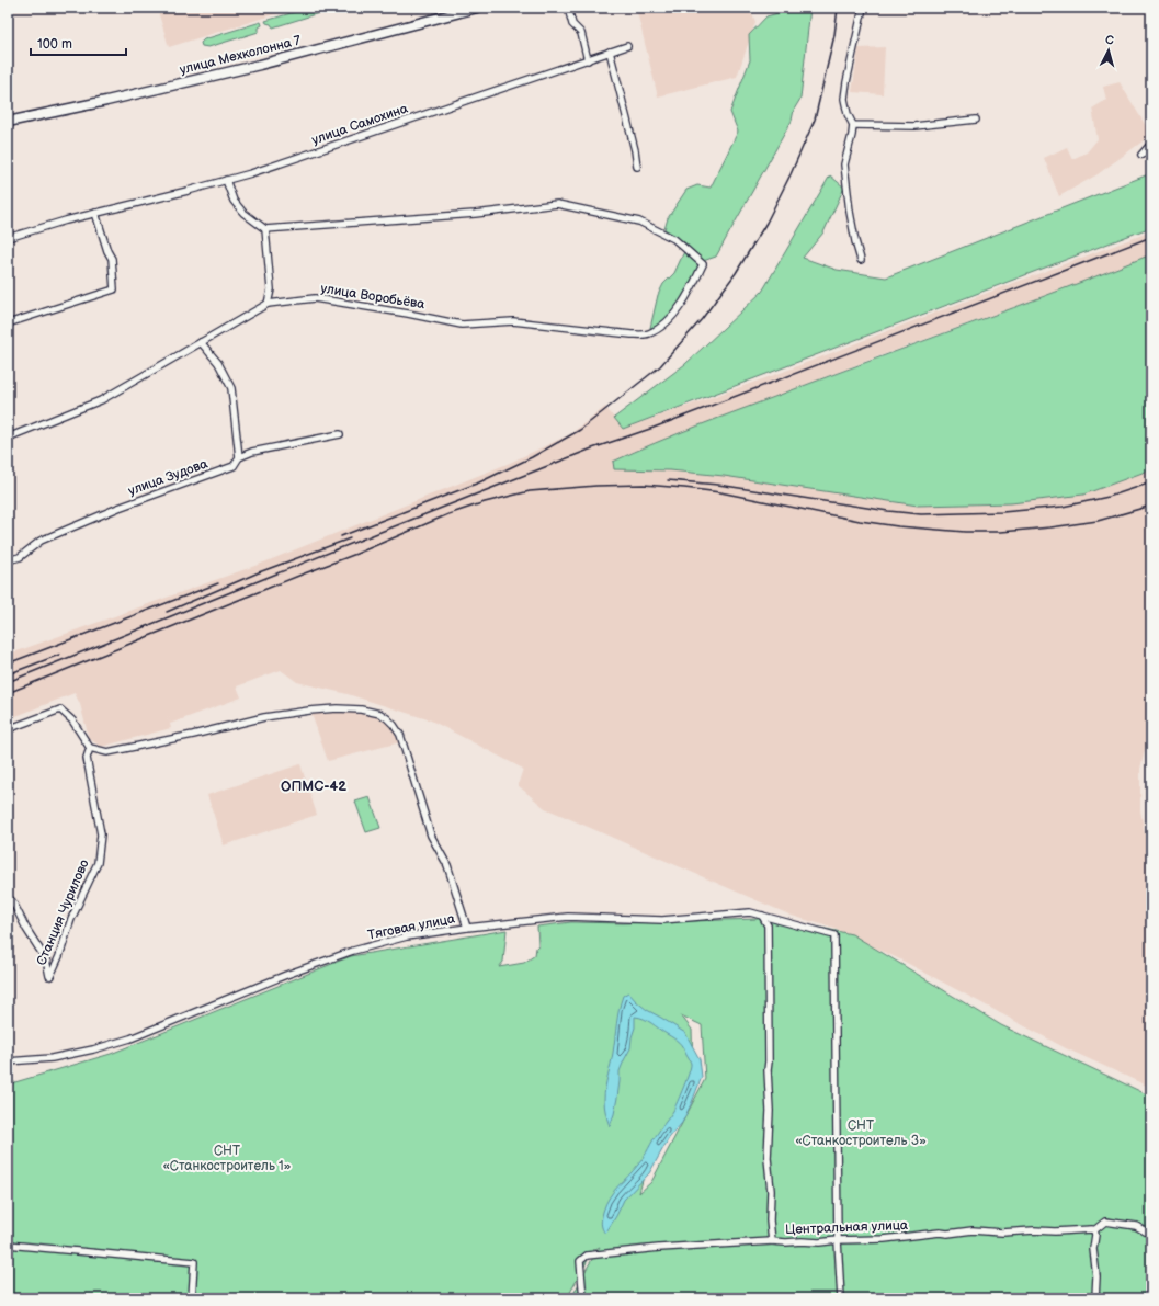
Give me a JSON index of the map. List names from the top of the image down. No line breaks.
{"streets":{"street":["улица Мехколонна 7","улица Самохина","улица Воробьёва","улица Зудова","Станция Чурилово","Тяговая улица","Центральная улица"]},"crossings":[["Тяговая улица","Центральная улица"]],"districts":["ОПМС-42"],"parks":["СНТ «Станкостроитель 3»","СНТ «Станкостроитель 1»"],"scale_bar":"100 m","north":"top"}
